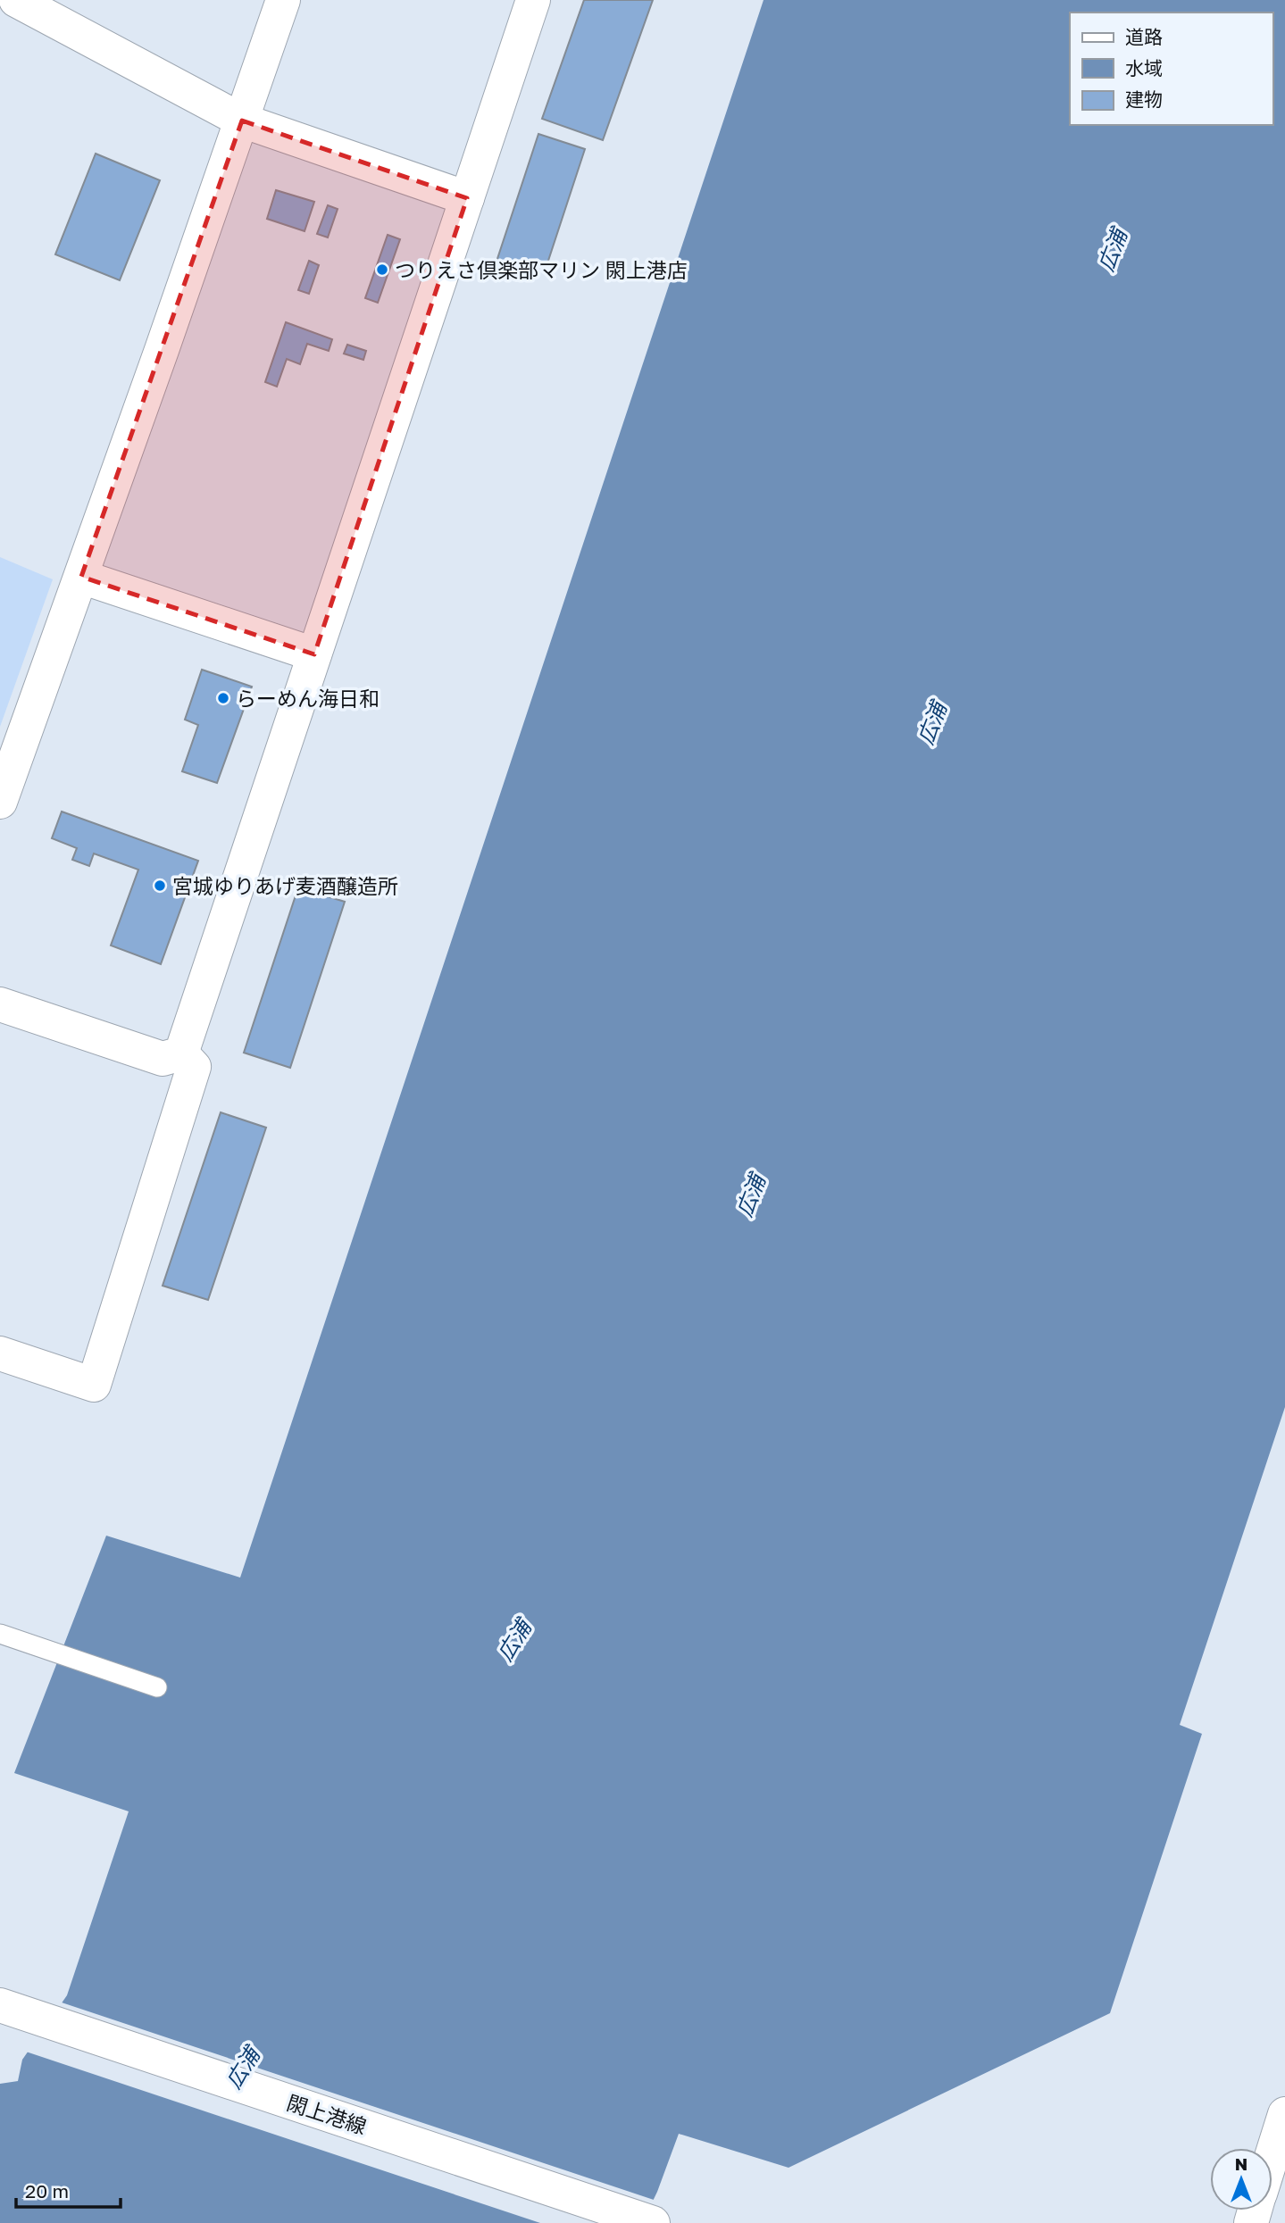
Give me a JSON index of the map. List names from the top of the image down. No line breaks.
{"streets":{"street":["閖上港線"]},"water":["広浦"],"places":["つりえさ倶楽部マリン 閖上港店","らーめん海日和","宮城ゆりあげ麦酒醸造所"],"legend":["道路","水域","建物"],"scale_bar":"20 m","north":"top"}
